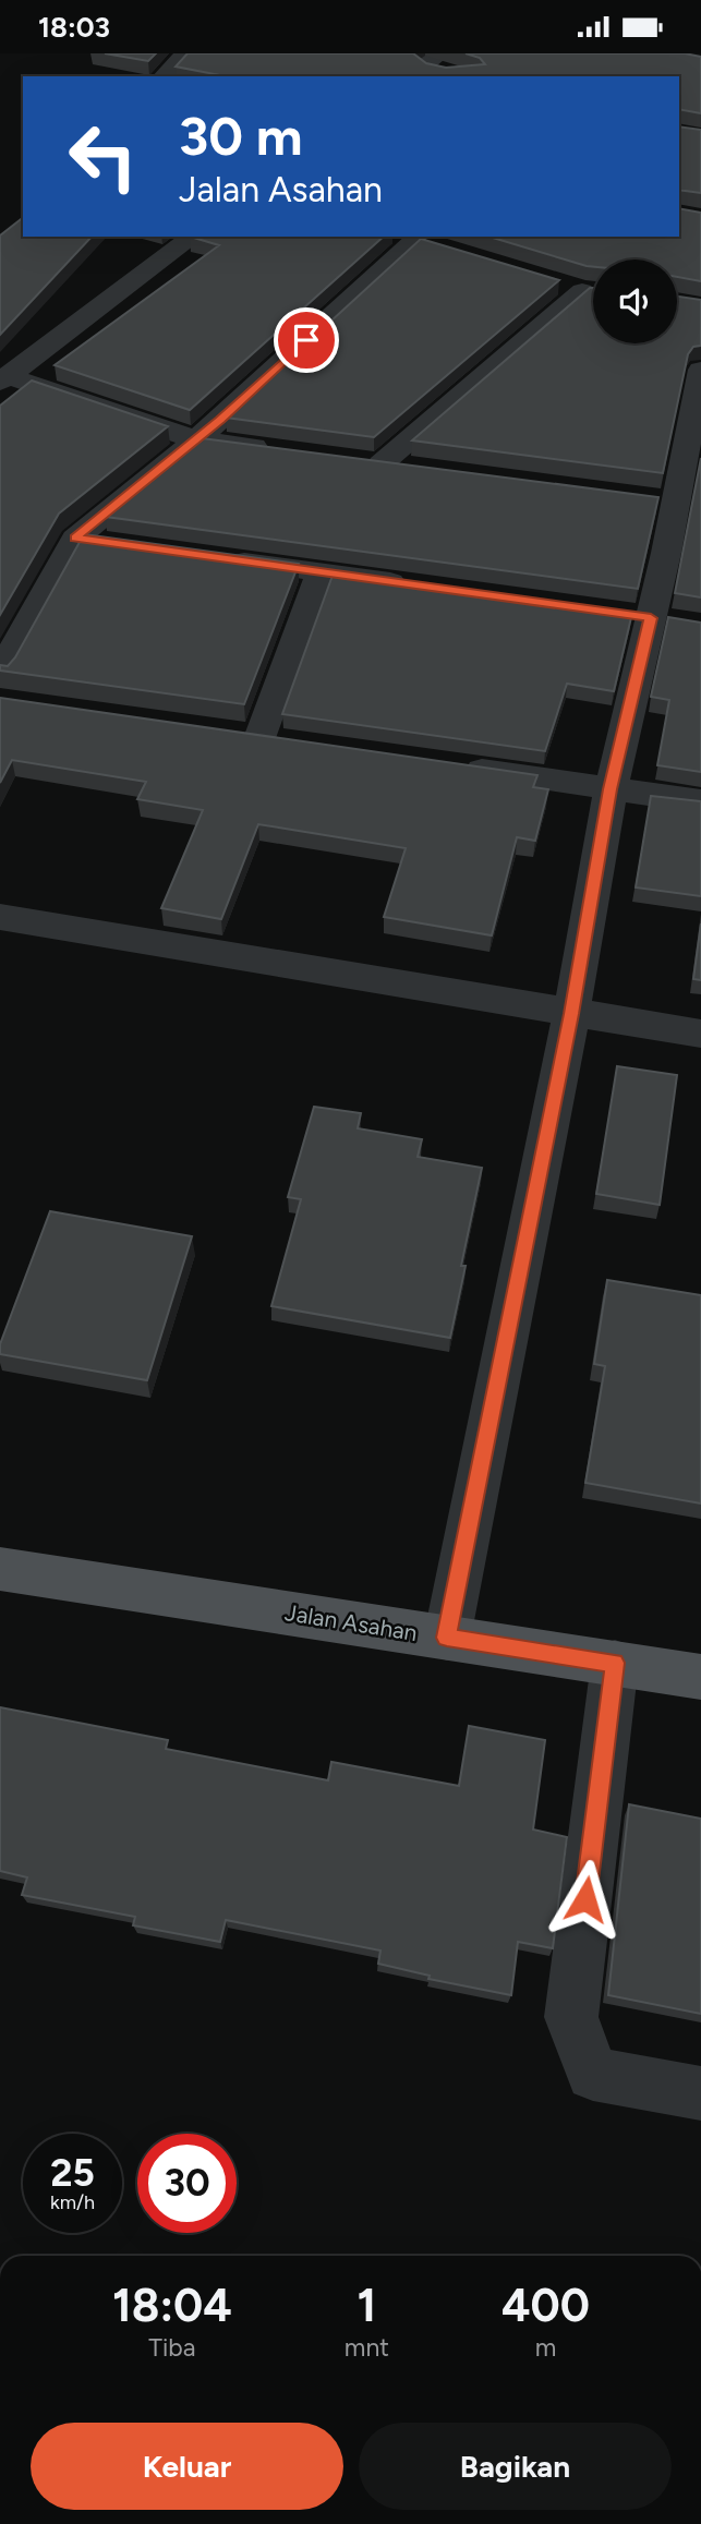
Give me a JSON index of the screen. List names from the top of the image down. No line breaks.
{"streets":{"main road":["Jalan Asahan"]},"page":{"status":"18:03","turn":["30 m","Jalan Asahan"],"speed":"25 km/h","limit":"30","eta":["18:04","Tiba","1","mnt","400","m"],"buttons":["Keluar","Bagikan"]}}
